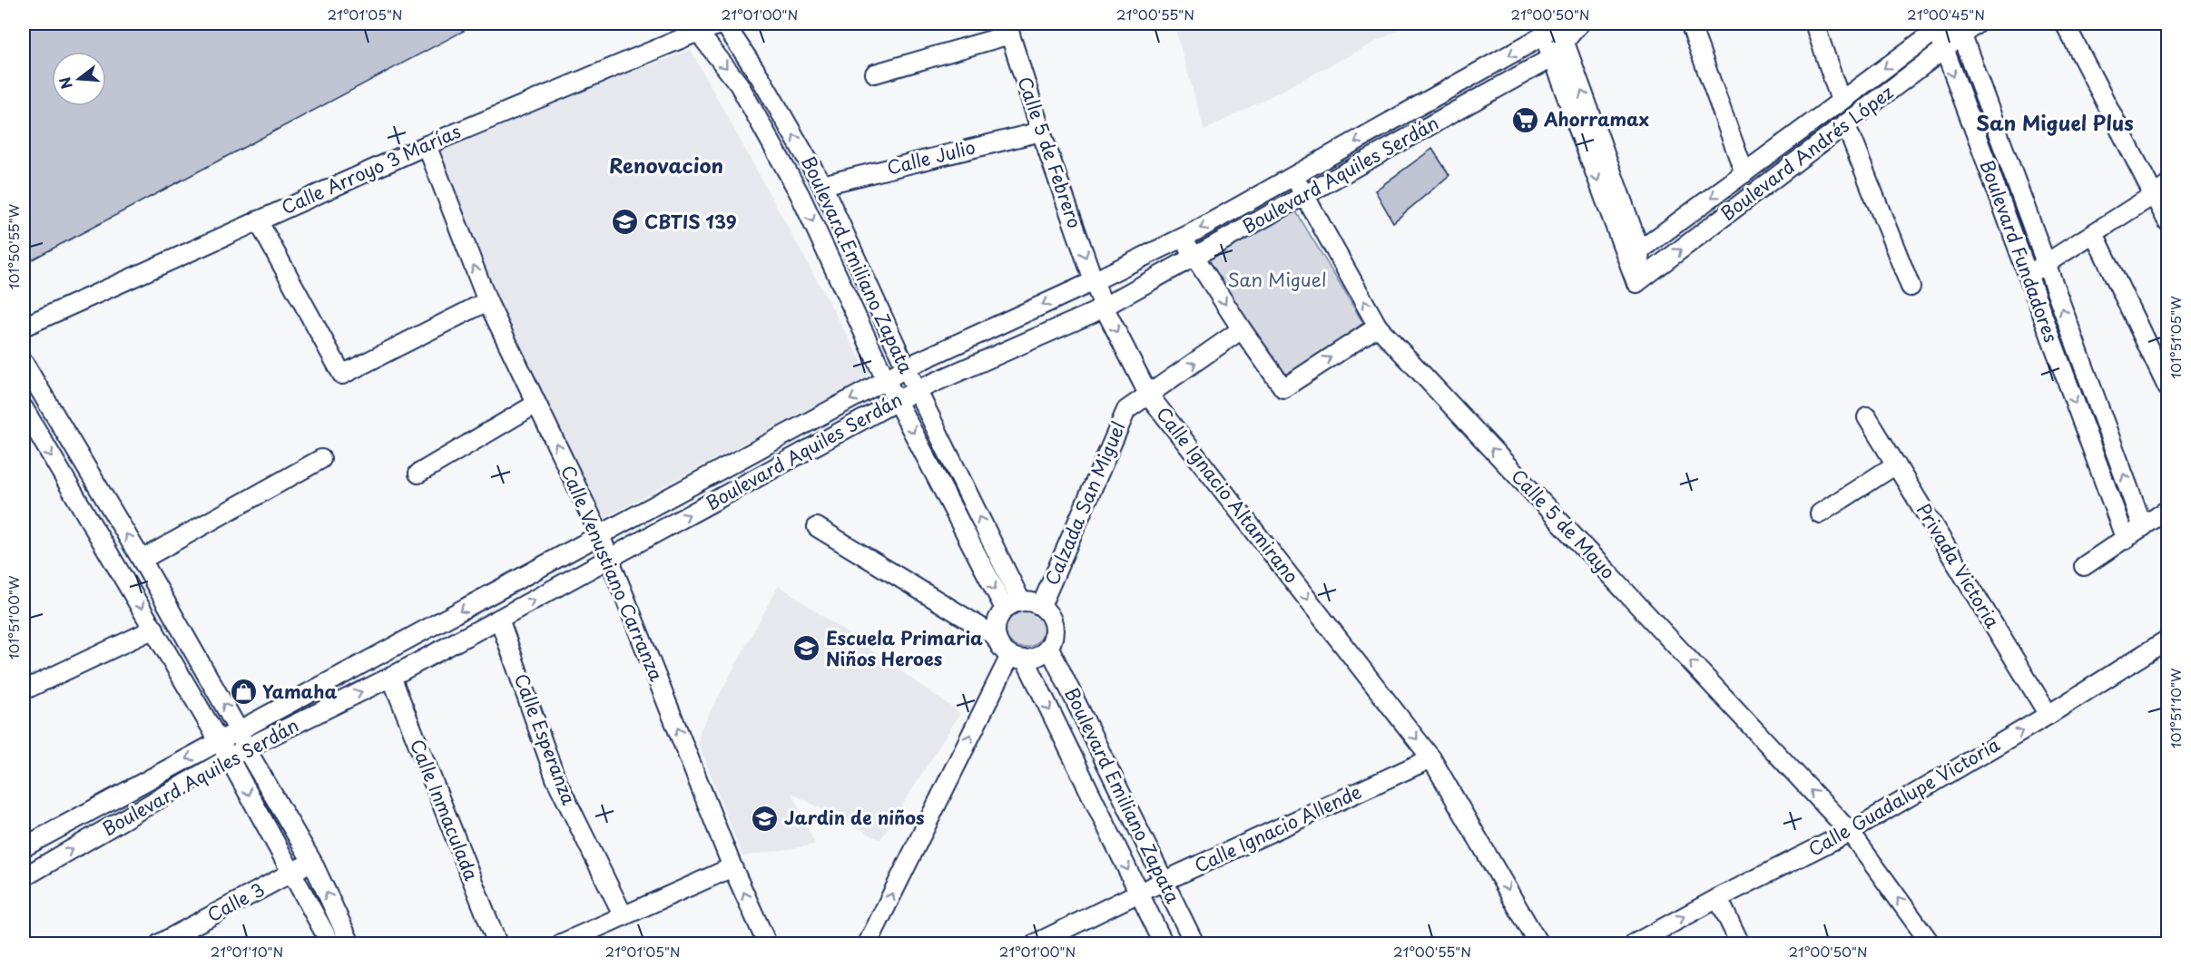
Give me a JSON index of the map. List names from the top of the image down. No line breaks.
{"streets":{"street":["Calle 5 de Febrero","Boulevard Andrés López","Calle Julio","Calle Arroyo 3 Marías","Boulevard Aquiles Serdán","Boulevard Fundadores","Boulevard Emiliano Zapata","Calle Ignacio Altamirano","Calzada San Miguel","Calle 5 de Mayo","Privada Victoria","Calle Venustiano Carranza","Calle Esperanza","Calle Guadalupe Victoria","Calle Inmaculada","Calle Ignacio Allende","Calle 3"]},"crossings":[["Calle 5 de Febrero","Calle Julio"],["Calle 5 de Febrero","Boulevard Aquiles Serdán"],["Calle 5 de Febrero","Calle Ignacio Altamirano"],["Boulevard Andrés López","Boulevard Fundadores"],["Calle Julio","Boulevard Emiliano Zapata"],["Calle Arroyo 3 Marías","Boulevard Emiliano Zapata"],["Calle Arroyo 3 Marías","Calle Venustiano Carranza"],["Boulevard Aquiles Serdán","Boulevard Emiliano Zapata"],["Boulevard Aquiles Serdán","Calle Ignacio Altamirano"],["Boulevard Aquiles Serdán","Calle 5 de Mayo"],["Boulevard Aquiles Serdán","Calle Venustiano Carranza"],["Boulevard Aquiles Serdán","Calle Esperanza"],["Boulevard Aquiles Serdán","Calle Inmaculada"],["Boulevard Emiliano Zapata","Calzada San Miguel"],["Boulevard Emiliano Zapata","Calle Ignacio Allende"],["Calle Ignacio Altamirano","Calzada San Miguel"],["Calle Ignacio Altamirano","Calle Ignacio Allende"],["Calle 5 de Mayo","Calle Guadalupe Victoria"],["Privada Victoria","Calle Guadalupe Victoria"]],"one_way":["Calle 5 de Febrero","Calle Ignacio Altamirano","Calle 5 de Mayo","Calle Venustiano Carranza","Calle Guadalupe Victoria"],"districts":["San Miguel Plus","Renovacion"],"parks":["San Miguel"],"places":{"supermarket":["Ahorramax"],"school or university":["CBTIS 139","Escuela Primaria Niños Heroes","Jardin de niños"],"shop":["Yamaha"]},"north":"left","coordinates":["21°01'05\"N","21°01'00\"N","21°00'55\"N","21°00'50\"N","21°00'45\"N","101°50'55\"W","101°51'05\"W","101°51'00\"W","101°51'10\"W","21°01'10\"N"]}
